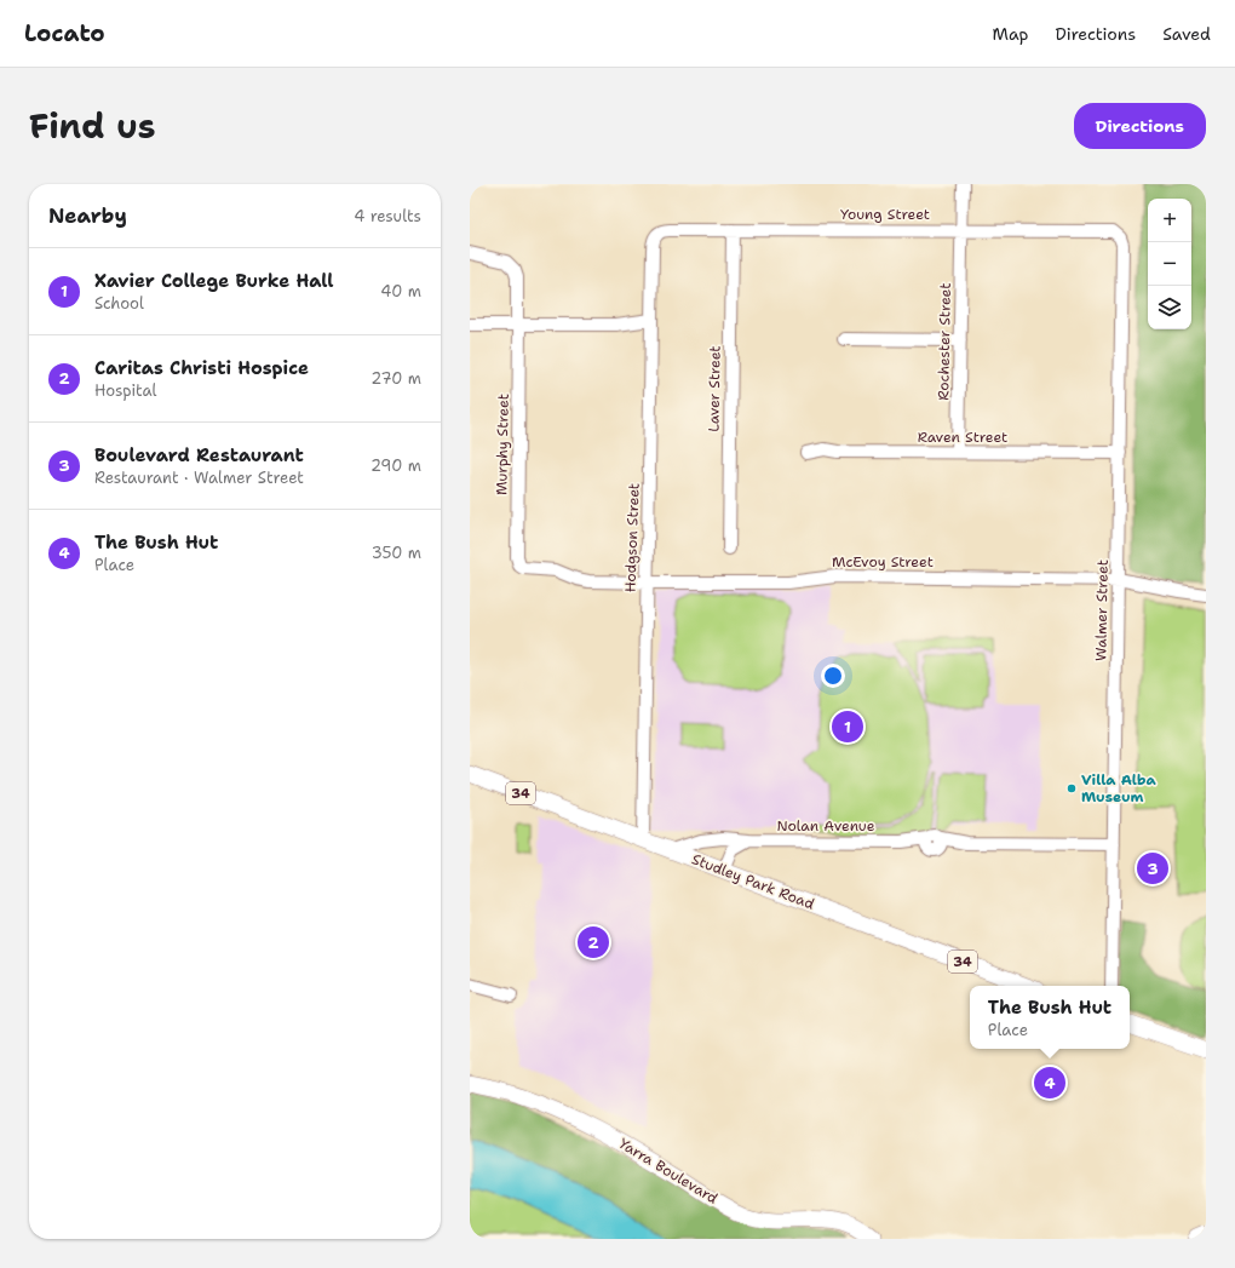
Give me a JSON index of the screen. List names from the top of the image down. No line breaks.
{"streets":{"main road":["34","Studley Park Road","Yarra Boulevard"],"street":["Young Street","Rochester Street","Laver Street","Raven Street","Murphy Street","Hodgson Street","McEvoy Street","Walmer Street","Nolan Avenue"]},"crossings":[["Young Street","Rochester Street"],["Young Street","Laver Street"],["Young Street","Hodgson Street"],["Young Street","Walmer Street"],["Rochester Street","Raven Street"],["Raven Street","Walmer Street"],["Murphy Street","McEvoy Street"],["Hodgson Street","McEvoy Street"],["Hodgson Street","Studley Park Road"],["McEvoy Street","Walmer Street"],["Walmer Street","Nolan Avenue"],["Nolan Avenue","Studley Park Road"]],"places":["Villa Alba Museum"],"page":{"header":"Locato","nav":["Map","Directions","Saved"],"title":"Find us","buttons":"Directions","heading":["Nearby","4 results"],"map_buttons":["+","−"],"list":[{"mark":"1","name":"Xavier College Burke Hall","note":"School","value":"40 m"},{"mark":"2","name":"Caritas Christi Hospice","note":"Hospital","value":"270 m"},{"mark":"3","name":"Boulevard Restaurant","note":"Restaurant · Walmer Street","value":"290 m"},{"mark":"4","name":"The Bush Hut","note":"Place","value":"350 m"}],"pins":["1","3","2","4"],"popup":["The Bush Hut","Place"]}}
